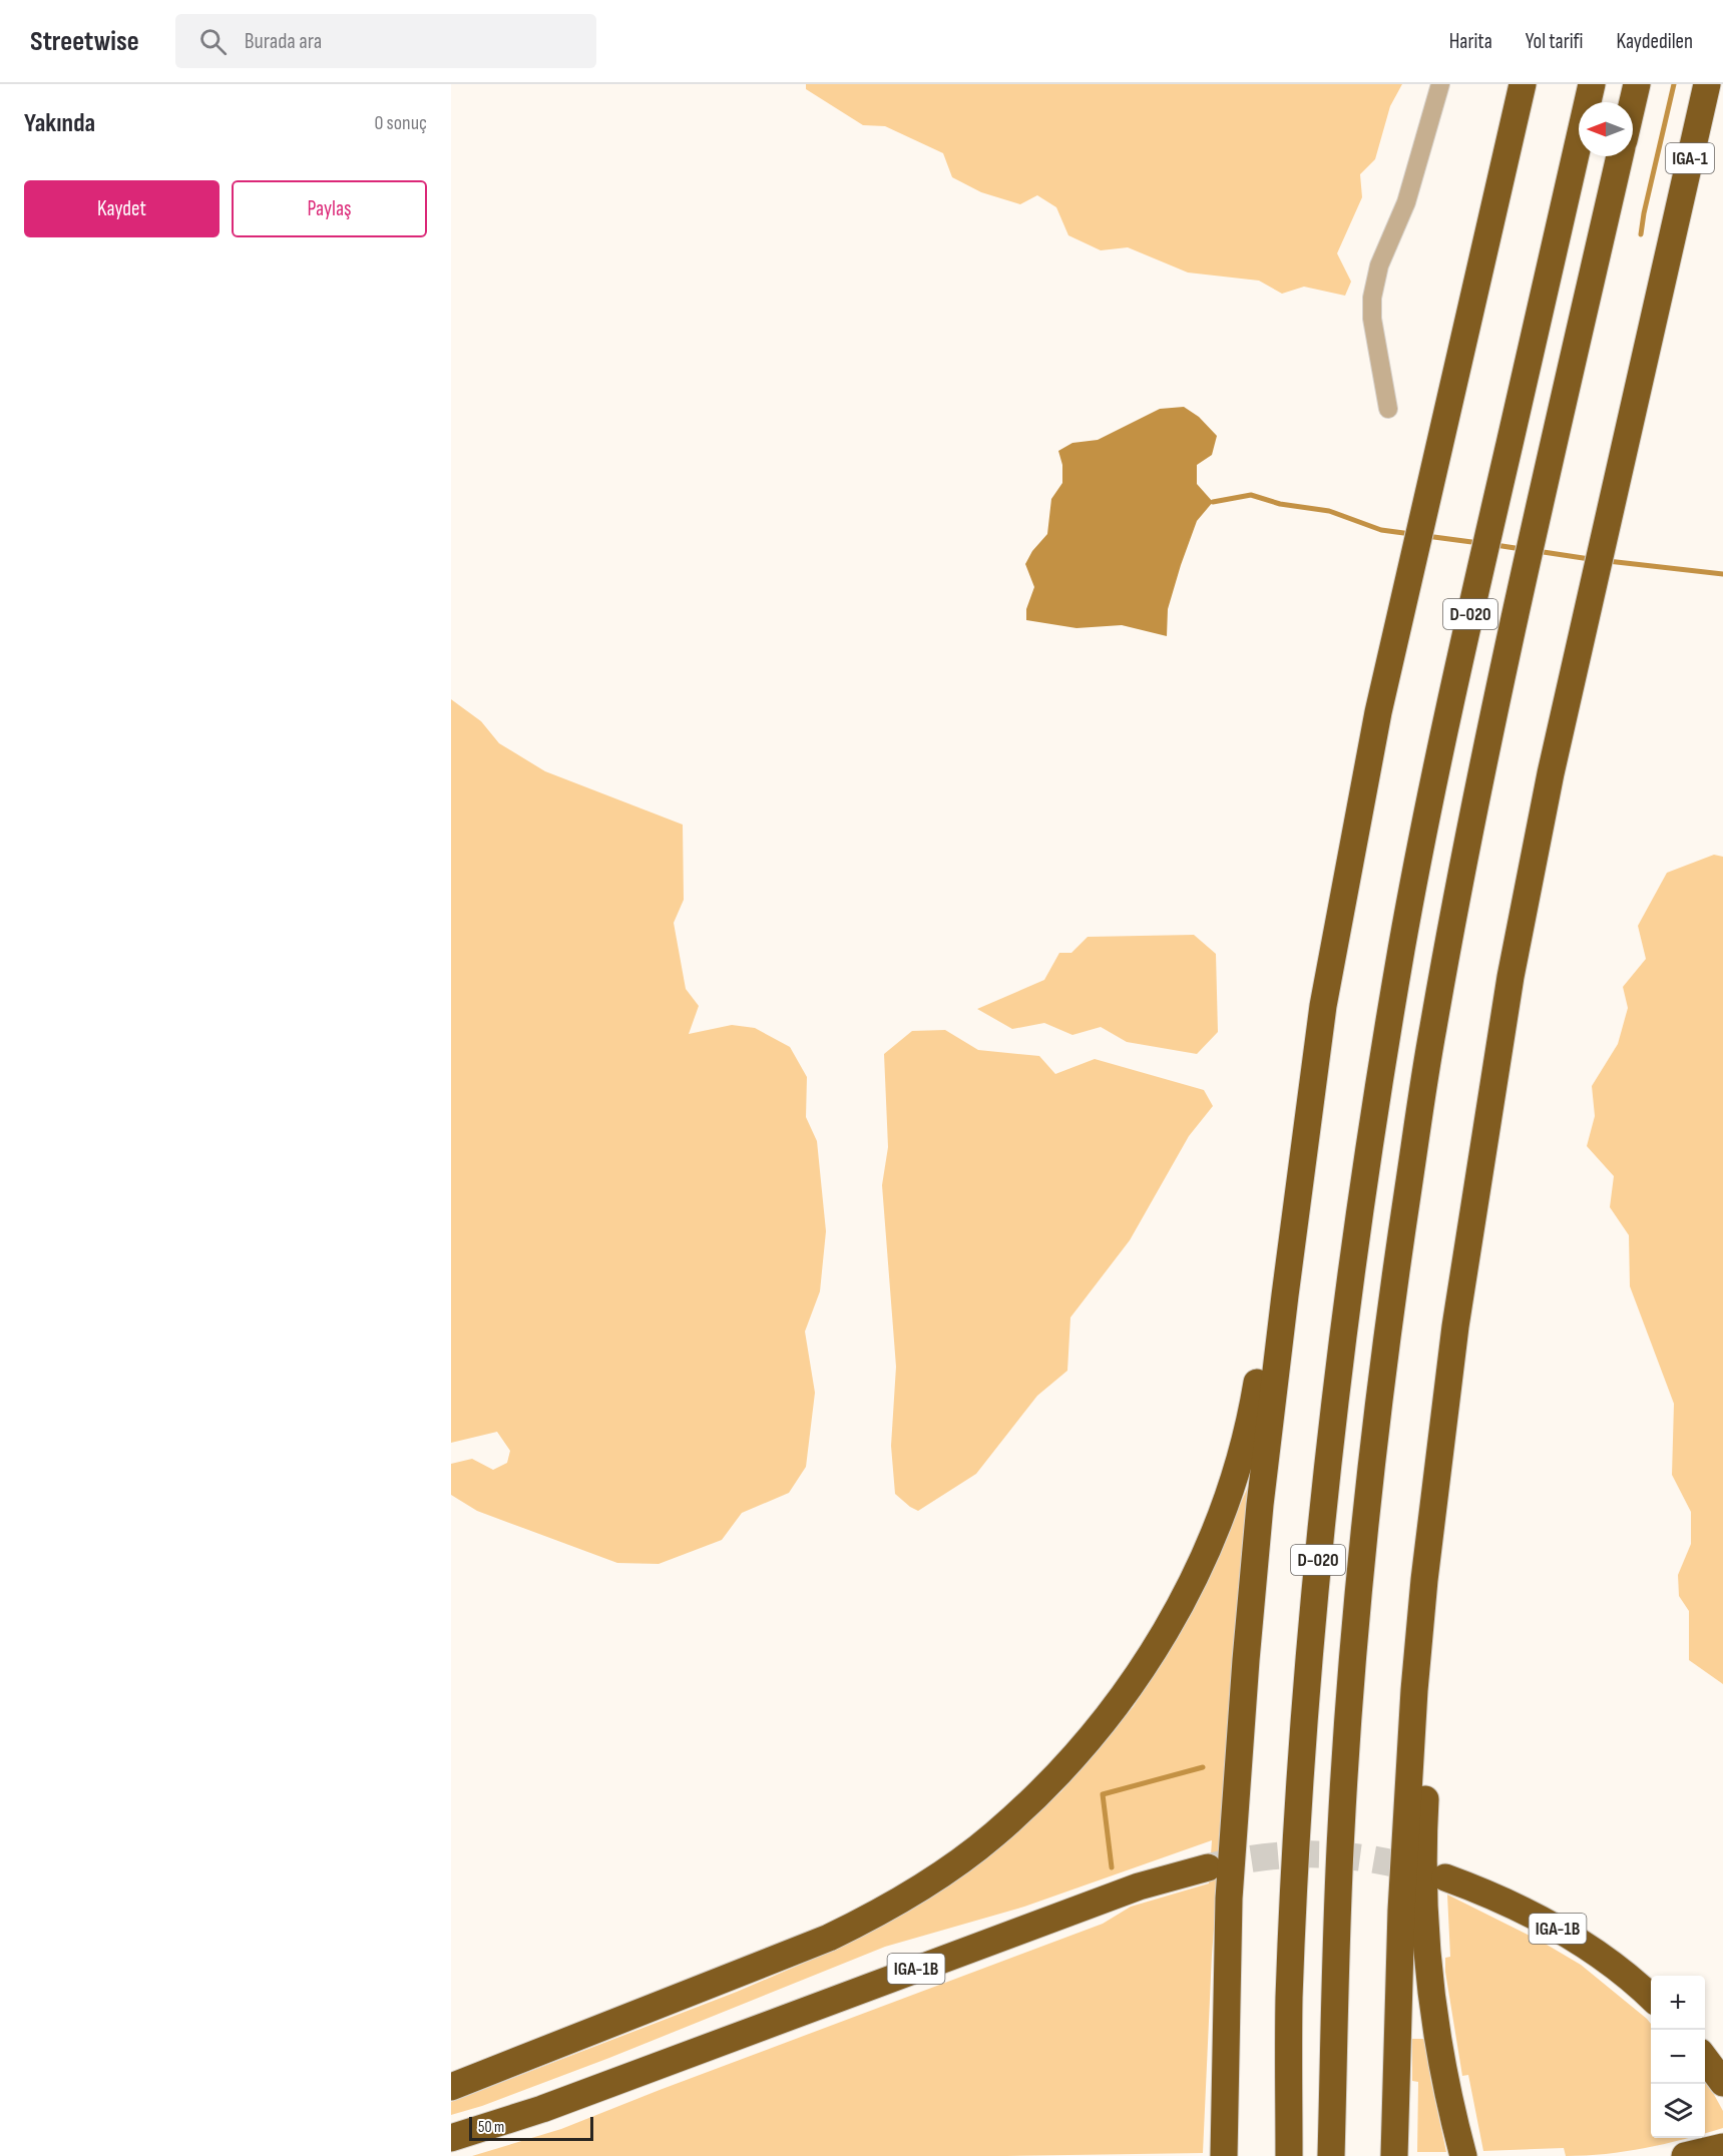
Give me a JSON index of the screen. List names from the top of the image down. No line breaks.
{"streets":{"highway":["IGA-1","D-020","IGA-1B"]},"scale_bar":"50 m","north":"left","page":{"header":"Streetwise","search":"Burada ara","nav":["Harita","Yol tarifi","Kaydedilen"],"heading":["Yakında","0 sonuç"],"buttons":["Kaydet","Paylaş"],"map_buttons":["+","−"],"scale":"50 m"}}
